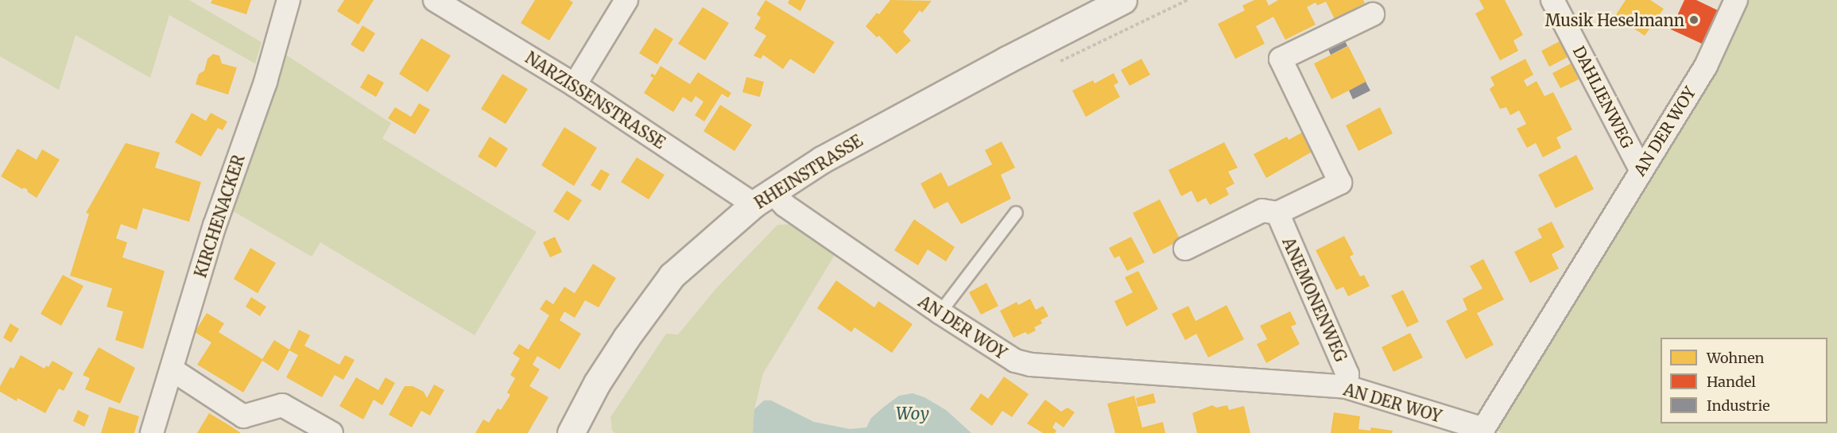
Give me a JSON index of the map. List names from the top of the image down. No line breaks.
{"streets":{"main road":["RHEINSTRASSE"],"street":["DAHLIENWEG","NARZISSENSTRASSE","AN DER WOY","KIRCHENACKER","ANEMONENWEG"]},"crossings":[["DAHLIENWEG","AN DER WOY"],["NARZISSENSTRASSE","AN DER WOY"],["NARZISSENSTRASSE","RHEINSTRASSE"],["AN DER WOY","RHEINSTRASSE"],["AN DER WOY","ANEMONENWEG"]],"water":["Woy"],"places":["Musik Heselmann"],"legend":["Wohnen","Handel","Industrie"]}
